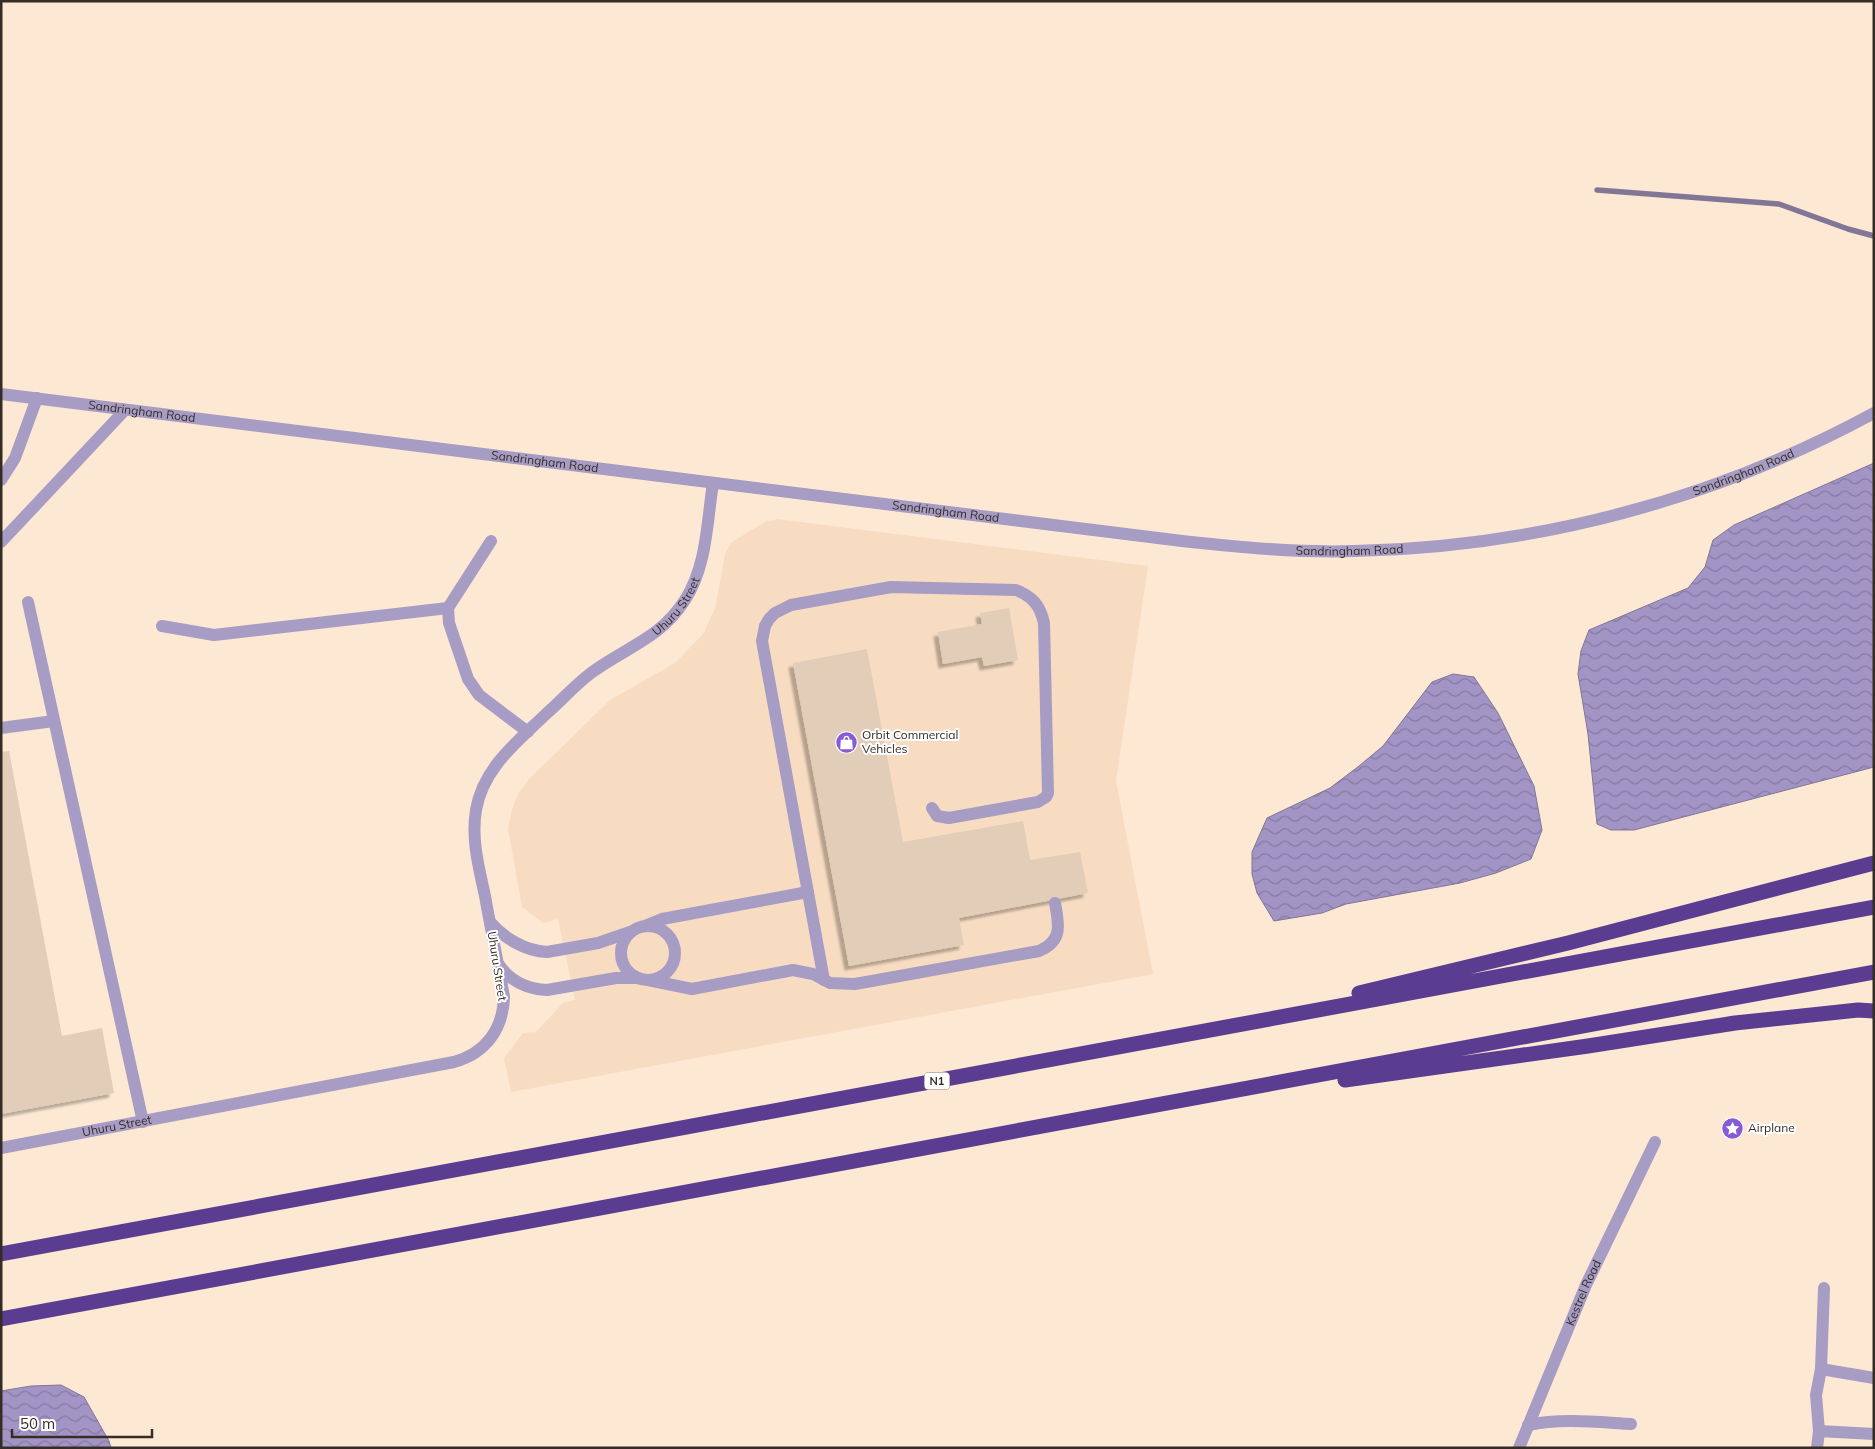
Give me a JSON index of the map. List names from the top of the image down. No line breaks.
{"streets":{"highway":["N1"],"street":["Sandringham Road","Uhuru Street","Kestrel Road"]},"crossings":[["Sandringham Road","Uhuru Street"]],"places":{"shop":["Orbit Commercial Vehicles"],"place":["Airplane"]},"scale_bar":"50 m"}
